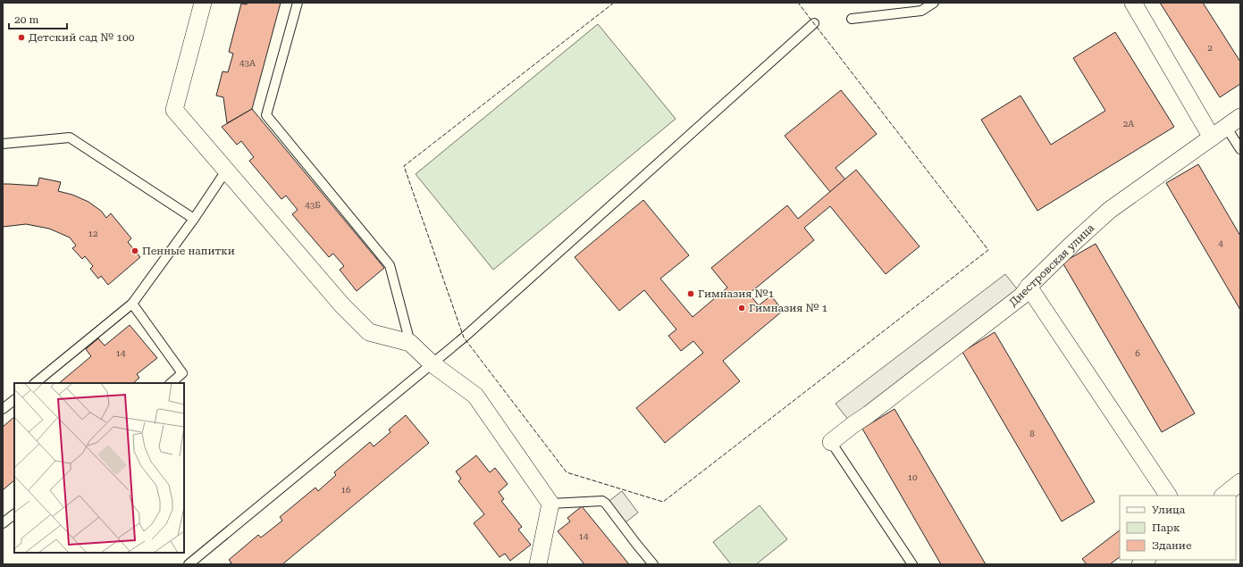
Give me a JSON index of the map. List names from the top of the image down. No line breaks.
{"streets":{"street":["Днестровская улица"]},"places":["Детский сад № 100","Пенные напитки","Гимназия №1","Гимназия № 1"],"house_numbers":["2","43А","2А","43Б","12","4","14","6","8","10","16","14"],"legend":["Улица","Парк","Здание"],"scale_bar":"20 m"}
